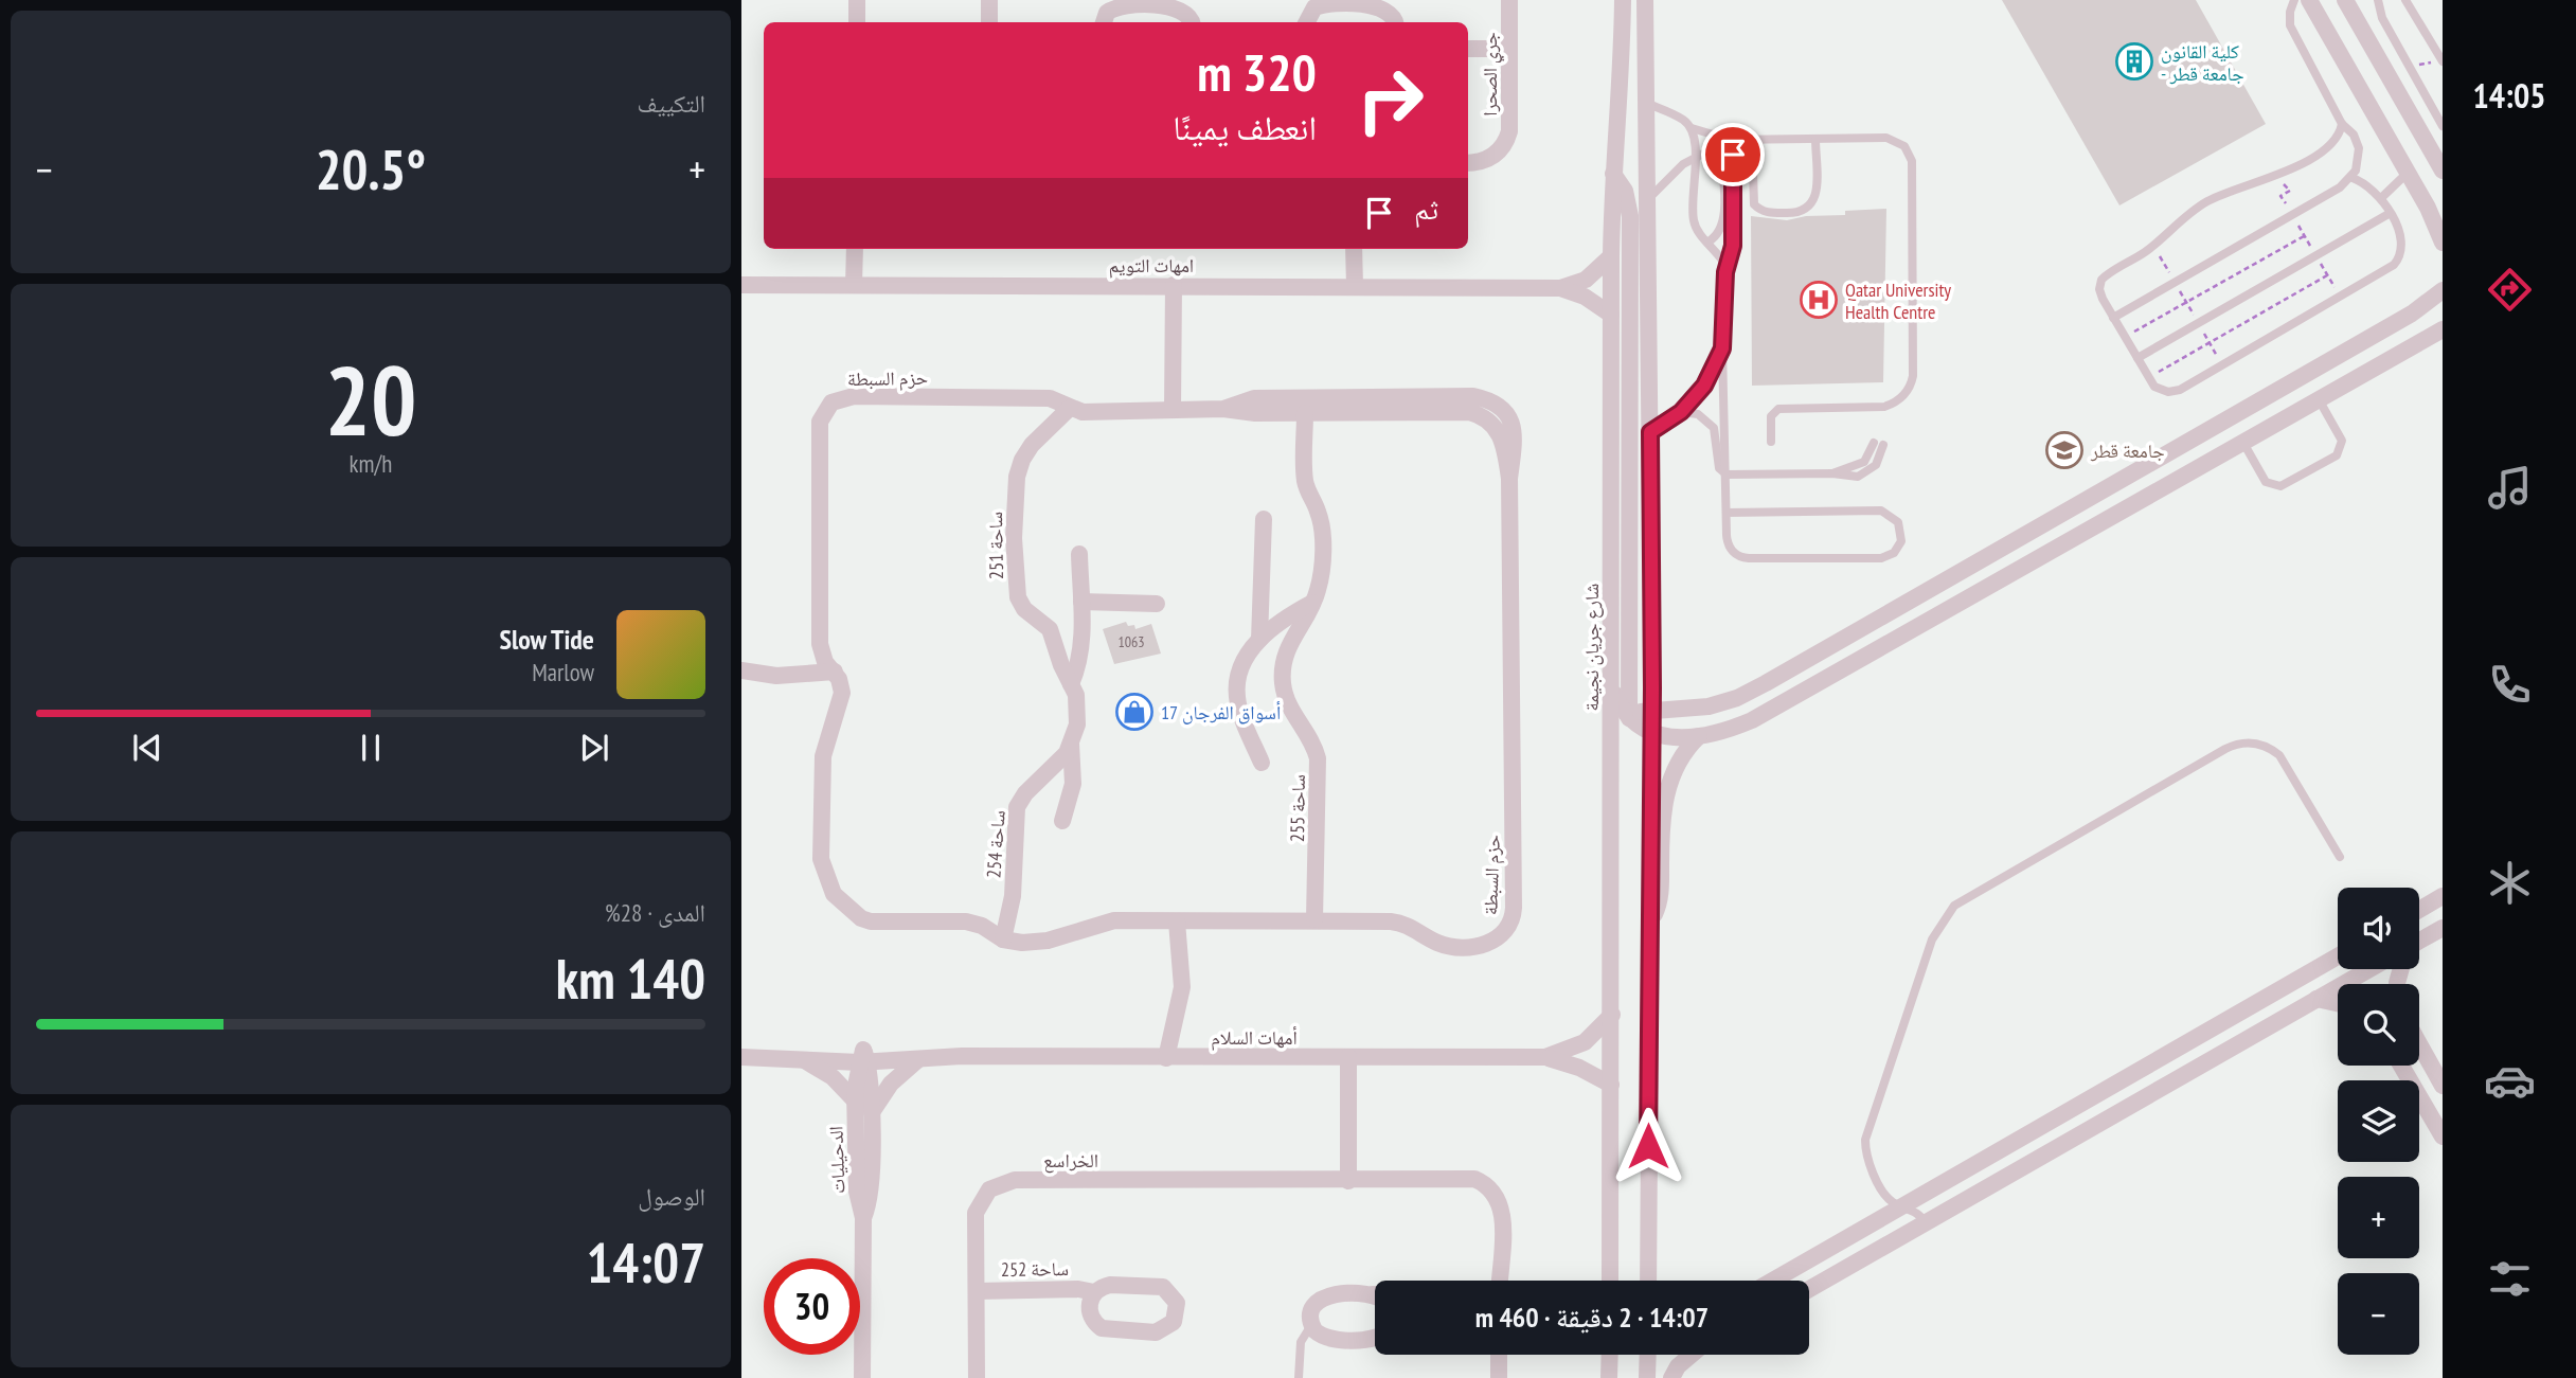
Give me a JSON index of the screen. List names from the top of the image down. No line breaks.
{"streets":{"street":["جري الصحرا","امهات التويم","حزم السبطة","ساحة 251","شارع جريان نجيمة","ساحة 255","ساحة 254","أمهات السلام","الدحيليات","الخراسع","ساحة 252"]},"crossings":[["امهات التويم","شارع جريان نجيمة"],["حزم السبطة","ساحة 251"],["حزم السبطة","ساحة 255"],["حزم السبطة","ساحة 254"],["ساحة 251","ساحة 254"],["شارع جريان نجيمة","أمهات السلام"],["أمهات السلام","الدحيليات"],["الخراسع","ساحة 252"]],"places":{"building":["كلية القانون - جامعة قطر"],"hospital":["Qatar University Health Centre"],"school or university":["جامعة قطر"],"shop":["أسواق الفرجان 17"]},"house_numbers":["1063"],"page":{"tabs":"14:05","tile":["التكييف",["20","km/h"],["المدى · 28%","140 km"],["الوصول","14:07"]],"turn":["320 m","انعطف يمينًا"],"heat":["−","20.5°","+"],"then":"ثم","song":["Slow Tide","Marlow"],"map_buttons":["+","−"],"limit":"30","trip":"14:07 · 2 دقيقة · 460 m"}}
